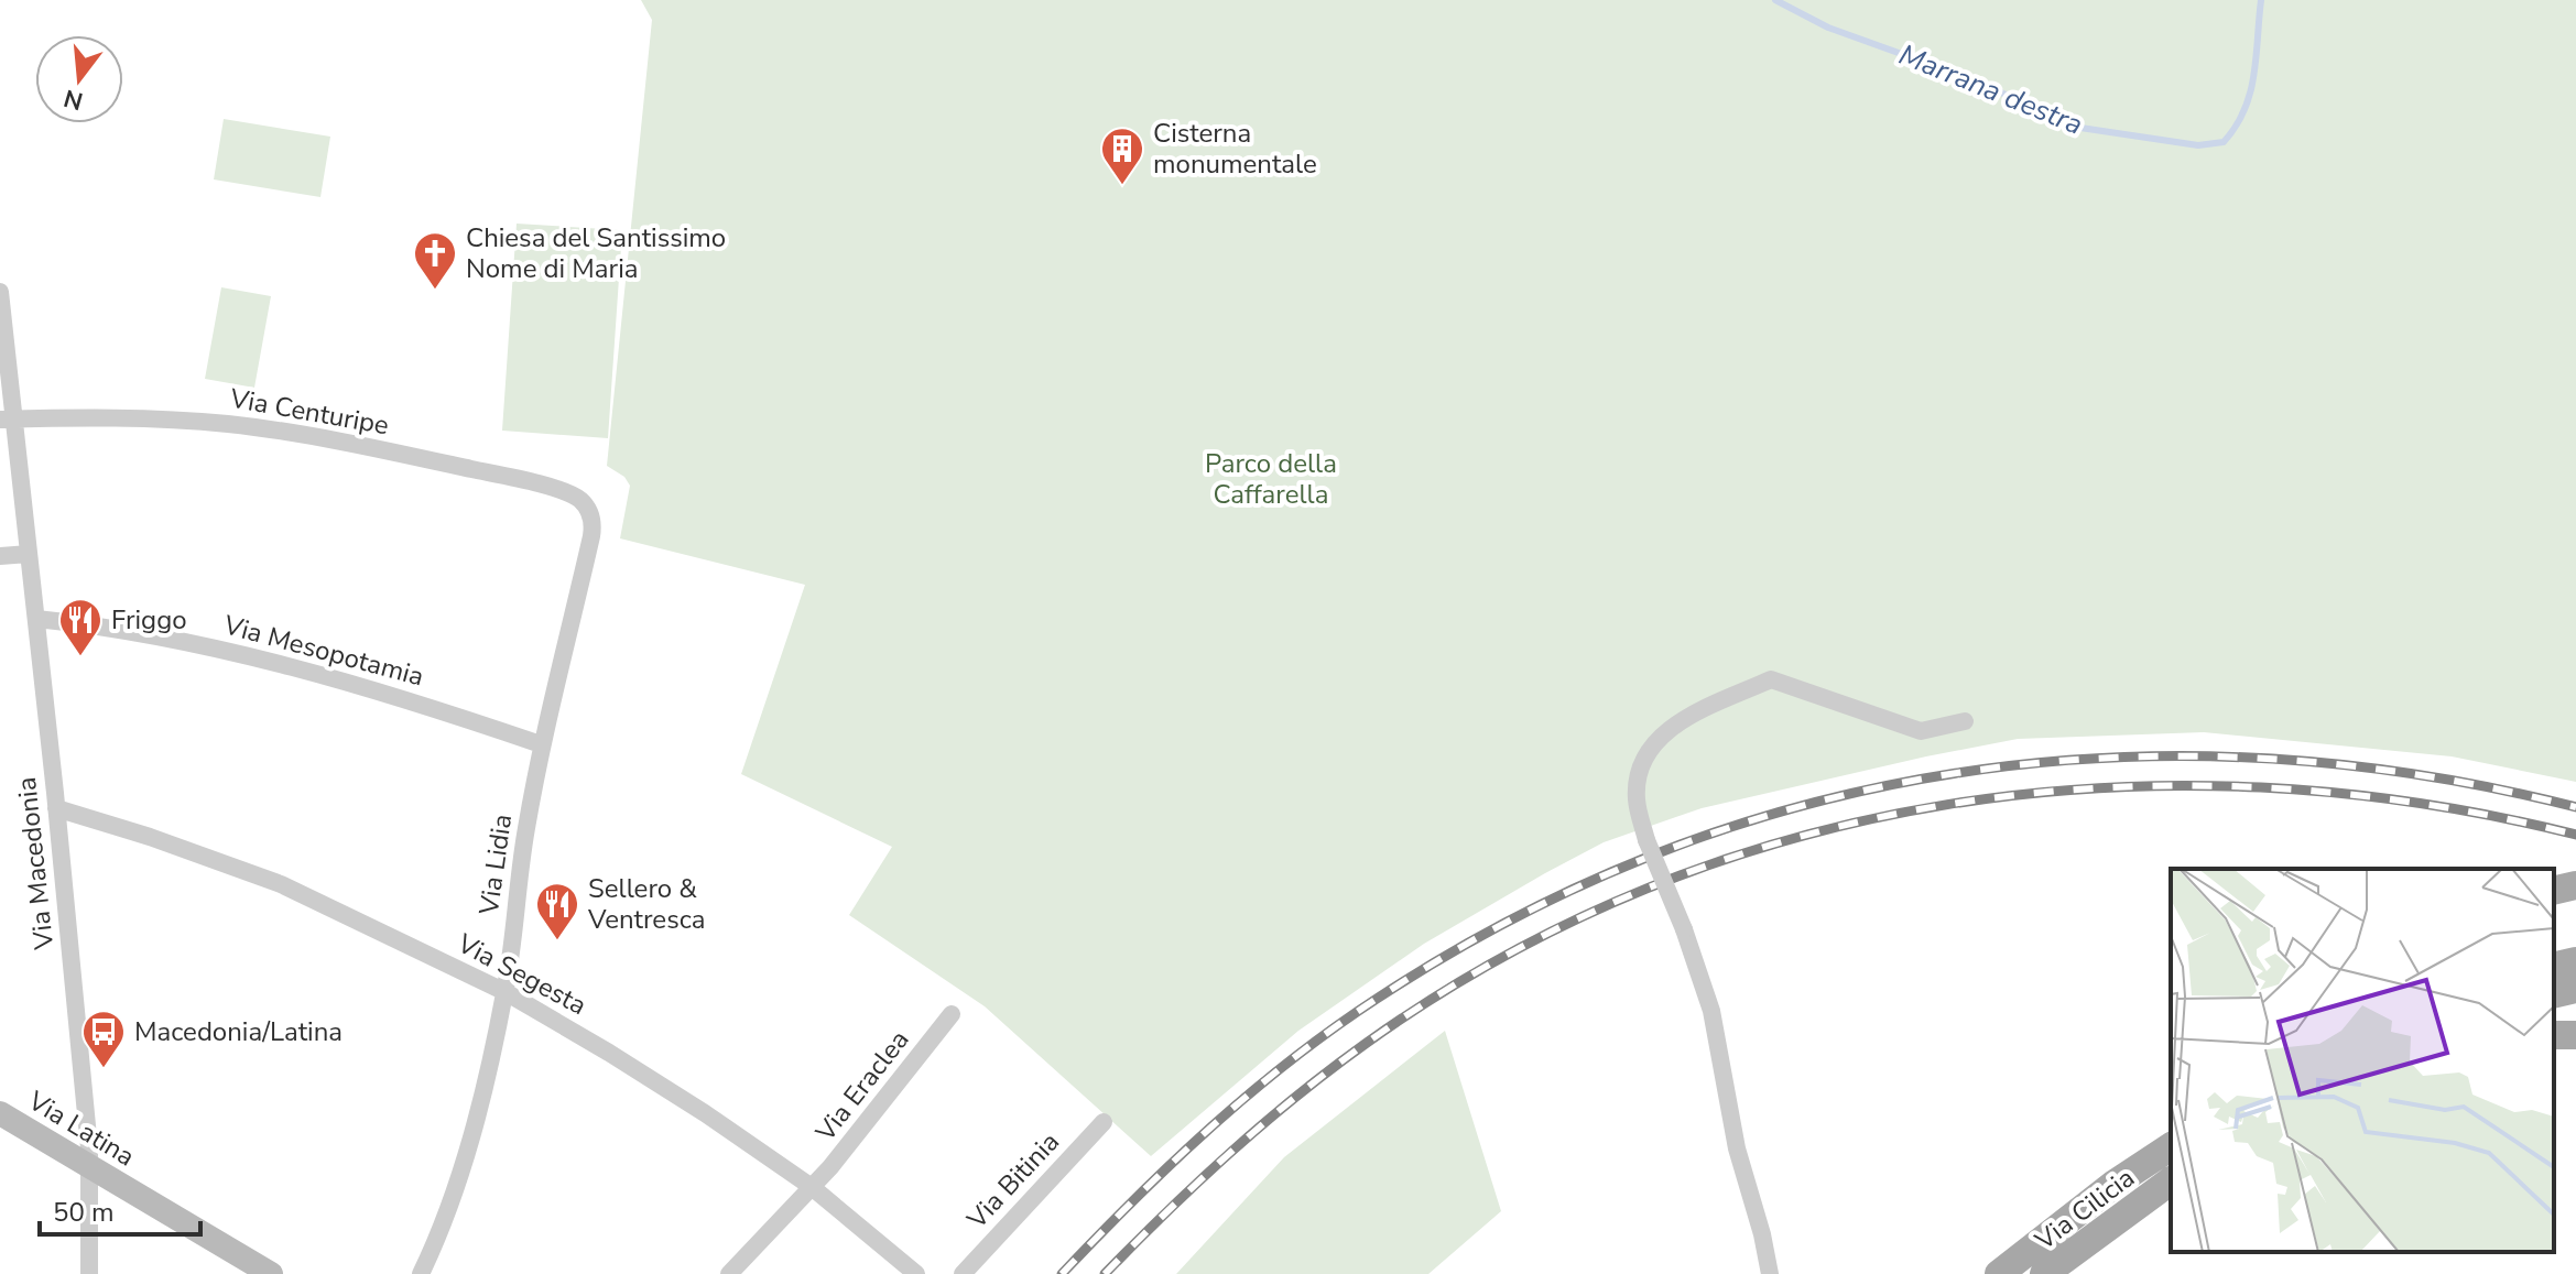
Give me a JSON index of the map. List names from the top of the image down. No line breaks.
{"streets":{"main road":["Via Cilicia"],"street":["Via Centuripe","Via Mesopotamia","Via Macedonia","Via Lidia","Via Segesta","Via Eraclea","Via Latina","Via Bitinia"]},"crossings":[["Via Centuripe","Via Macedonia"],["Via Centuripe","Via Lidia"],["Via Mesopotamia","Via Macedonia"],["Via Mesopotamia","Via Lidia"],["Via Macedonia","Via Segesta"],["Via Macedonia","Via Latina"],["Via Lidia","Via Segesta"],["Via Segesta","Via Eraclea"]],"water":["Marrana destra"],"parks":["Parco della Caffarella"],"places":{"building":["Cisterna monumentale"],"church":["Chiesa del Santissimo Nome di Maria"],"restaurant":["Friggo","Sellero & Ventresca"],"bus stop":["Macedonia/Latina"]},"scale_bar":"50 m","north":"bottom"}
